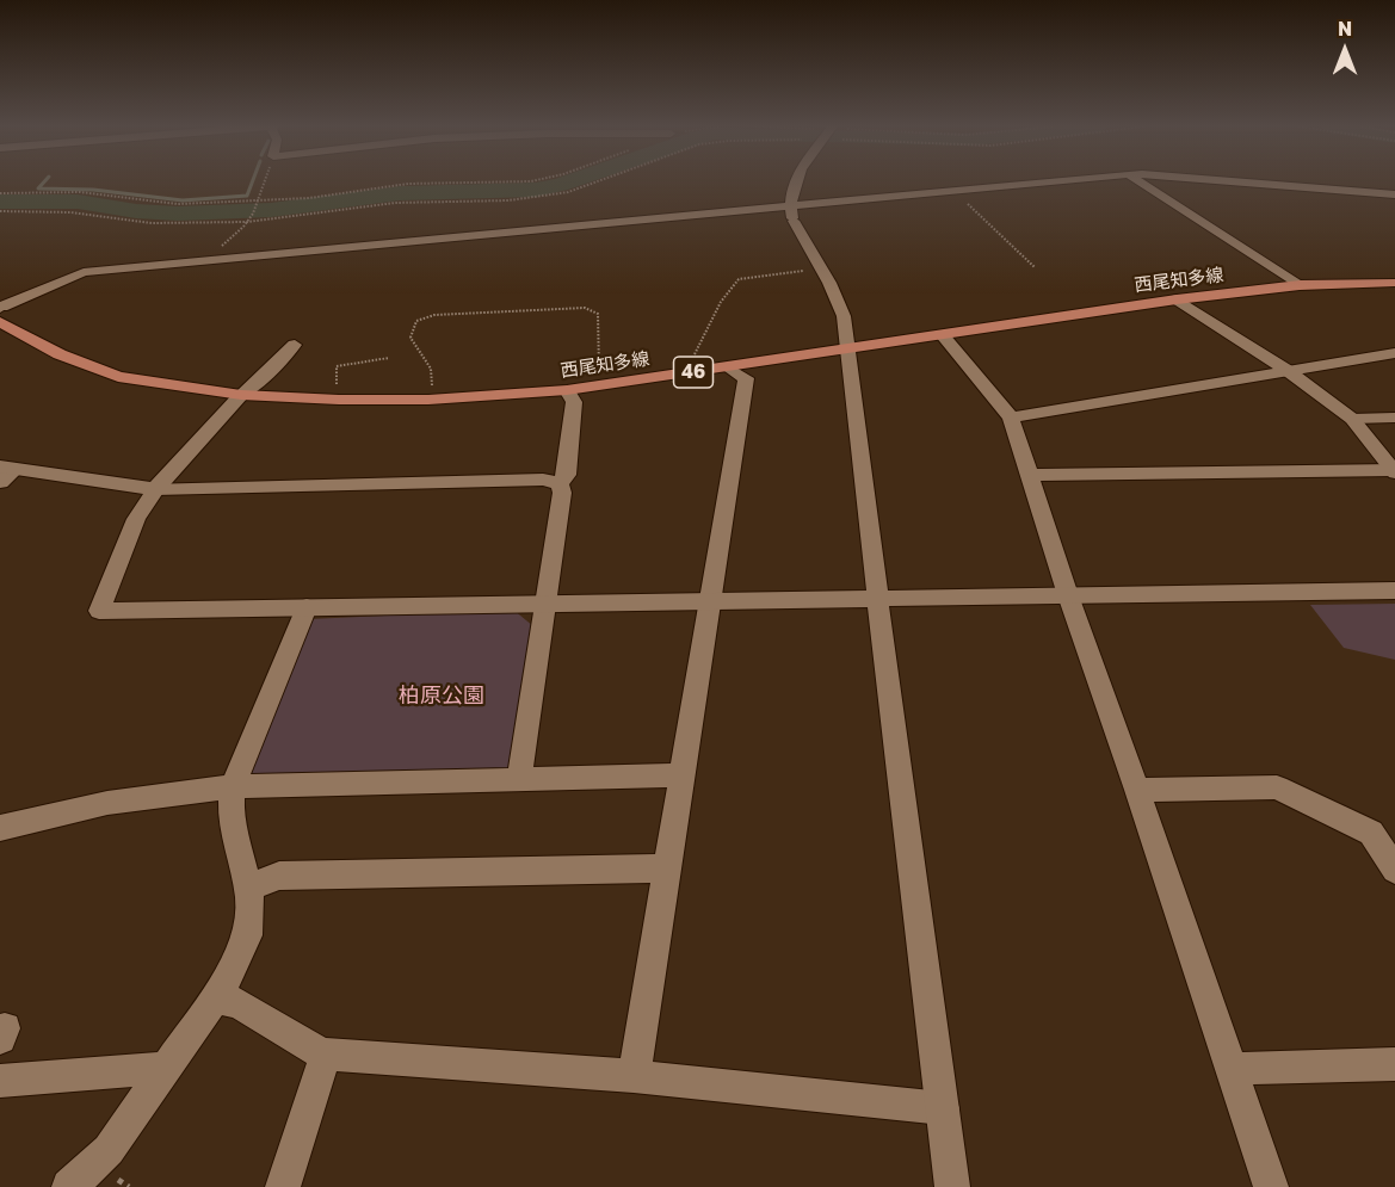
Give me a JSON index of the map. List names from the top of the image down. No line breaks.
{"streets":{"main road":["西尾知多線","46"]},"parks":["柏原公園"],"north":"top"}
